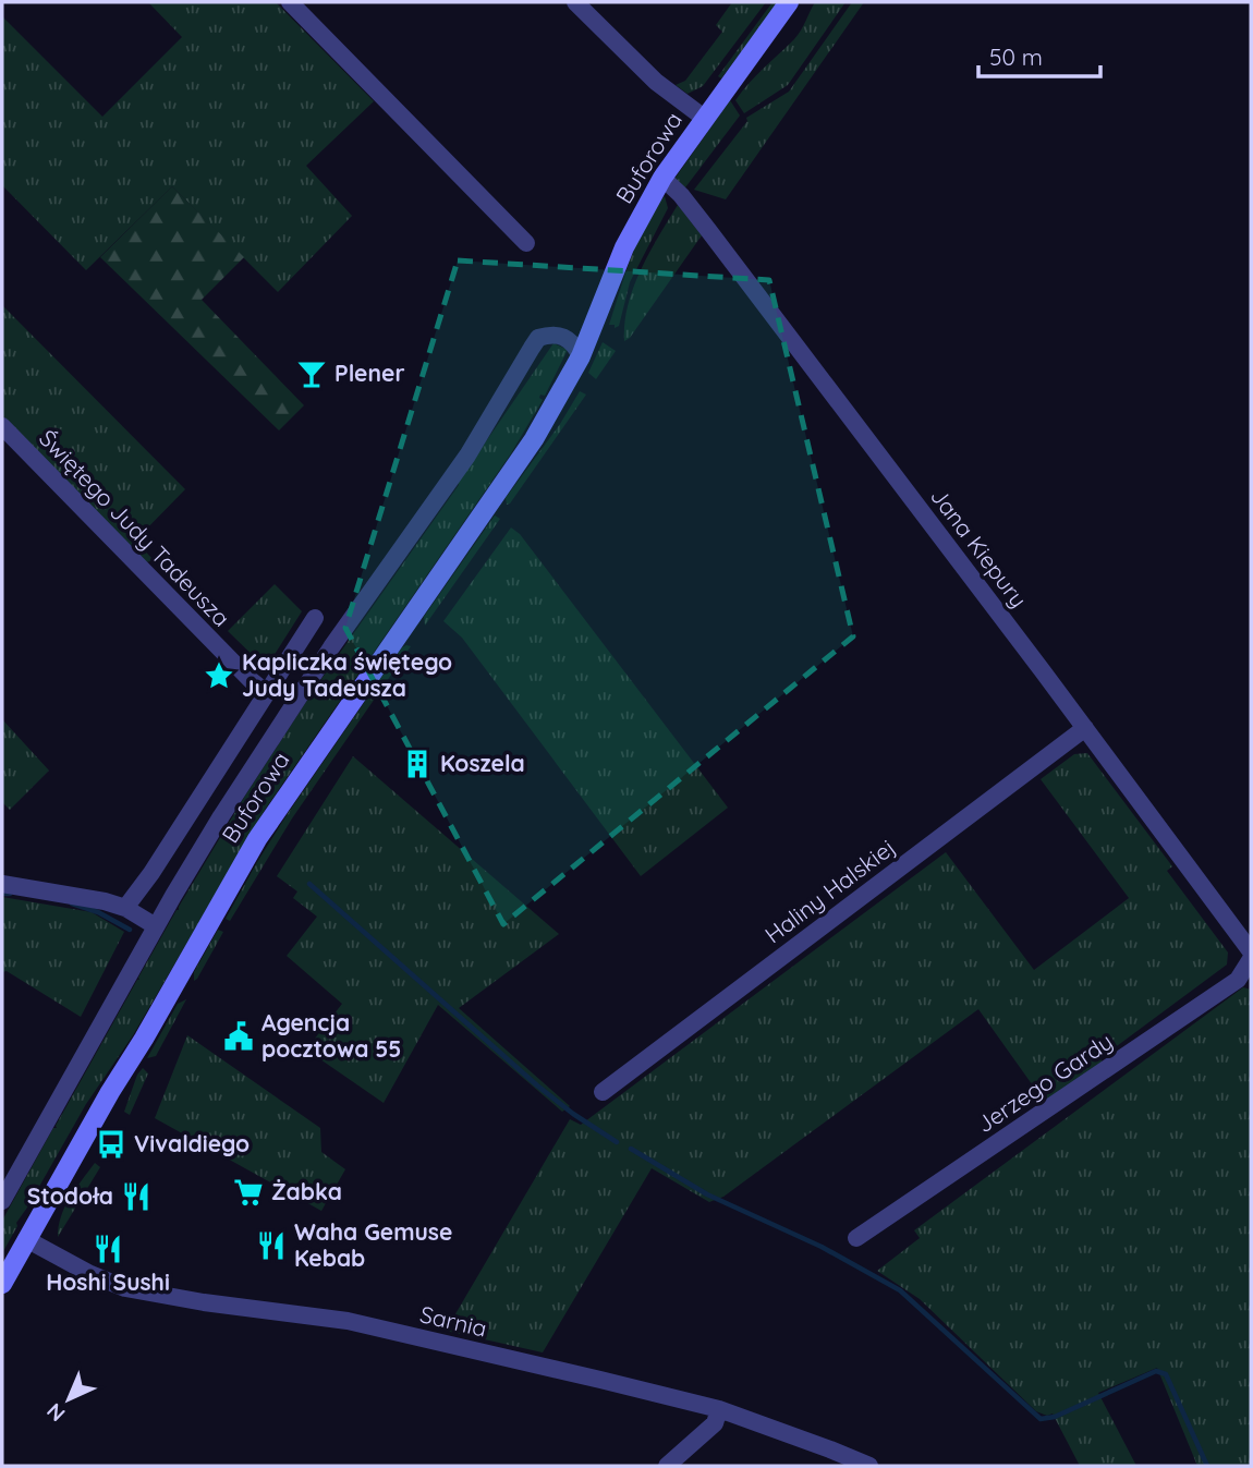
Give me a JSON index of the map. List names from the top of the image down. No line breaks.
{"streets":{"main road":["Buforowa"],"street":["Świętego Judy Tadeusza","Jana Kiepury","Haliny Halskiej","Jerzego Gardy","Sarnia"]},"crossings":[["Buforowa","Jana Kiepury"],["Buforowa","Sarnia"],["Jana Kiepury","Haliny Halskiej"]],"places":{"bar":["Plener"],"place":["Kapliczka świętego Judy Tadeusza"],"building":["Koszela"],"public building":["Agencja pocztowa 55"],"bus stop":["Vivaldiego"],"supermarket":["Żabka"],"restaurant":["Stodoła","Waha Gemuse Kebab","Hoshi Sushi"]},"scale_bar":"50 m","north":"bottom left"}
